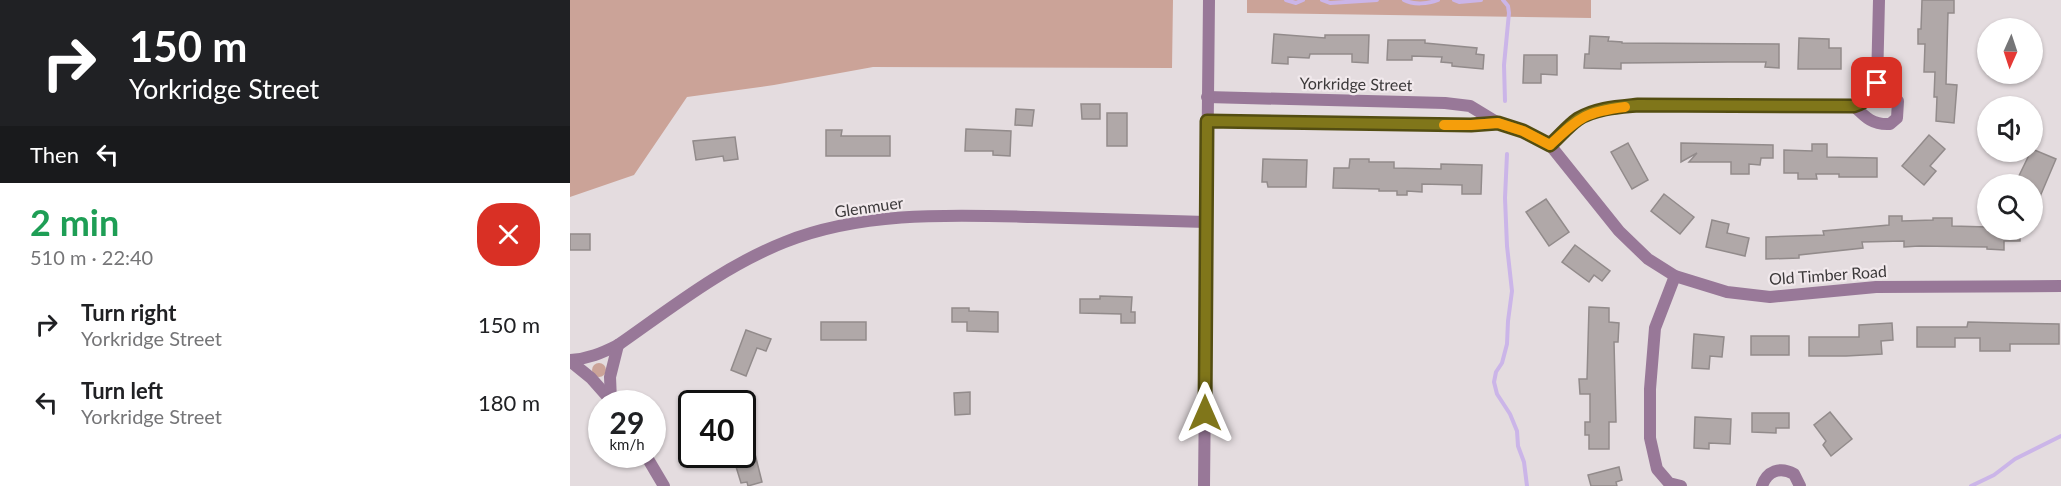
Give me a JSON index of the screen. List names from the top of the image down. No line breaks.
{"streets":{"street":["Yorkridge Street","Glenmuer","Old Timber Road"]},"crossings":[["Yorkridge Street","Old Timber Road"]],"north":"bottom","page":{"turn":["150 m","Yorkridge Street"],"then":"Then","heading":["2 min","510 m · 22:40"],"list":[{"name":"Turn right","note":"Yorkridge Street","value":"150 m"},{"name":"Turn left","note":"Yorkridge Street","value":"180 m"}],"speed":"29 km/h","limit":"40"}}
